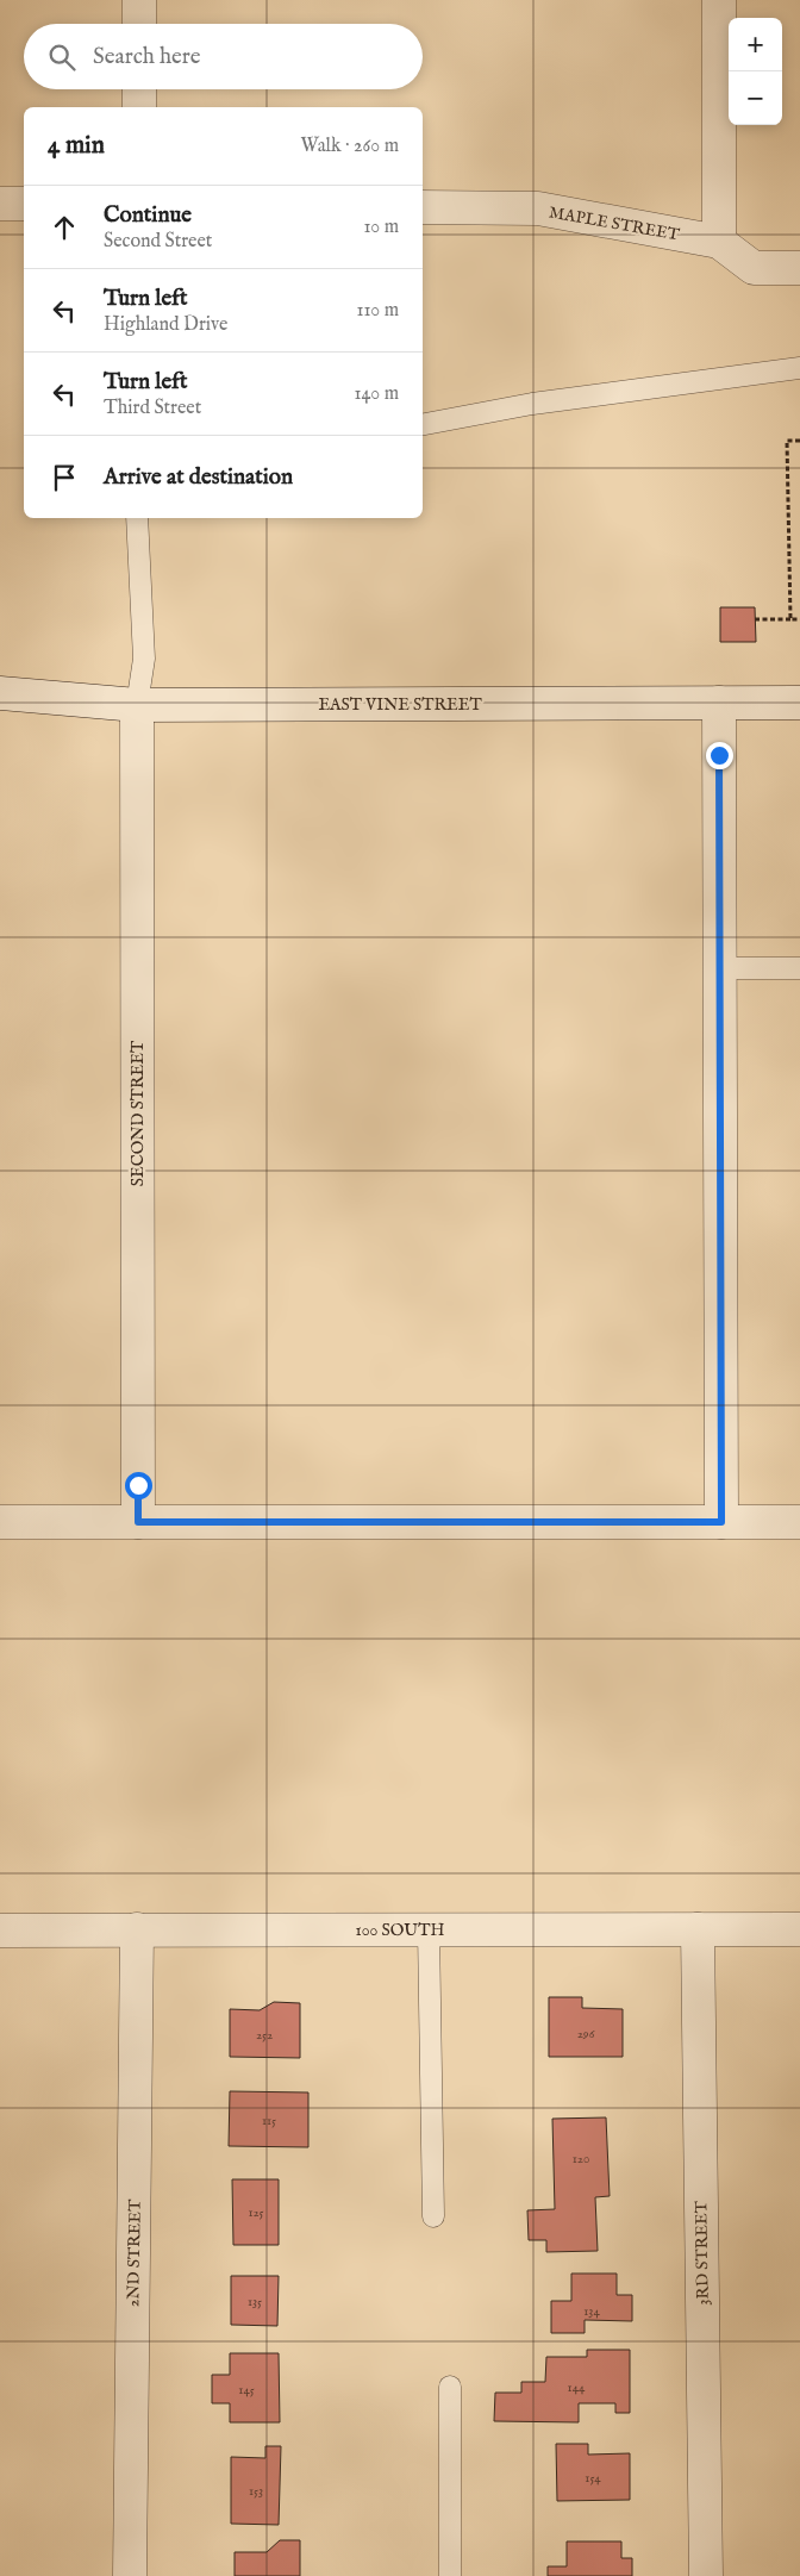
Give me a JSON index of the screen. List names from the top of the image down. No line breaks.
{"streets":{"street":["MAPLE STREET","EAST VINE STREET","SECOND STREET","100 SOUTH","2ND STREET","3RD STREET"]},"crossings":[["EAST VINE STREET","SECOND STREET"],["100 SOUTH","2ND STREET"],["100 SOUTH","3RD STREET"]],"house_numbers":["296","252","115","120","125","135","134","144","145","154","153"],"page":{"map_buttons":["+","−"],"search":"Search here","heading":["4 min","Walk · 260 m"],"list":[["Continue","Second Street","10 m"],["Turn left","Highland Drive","110 m"],["Turn left","Third Street","140 m"],"Arrive at destination"]}}
